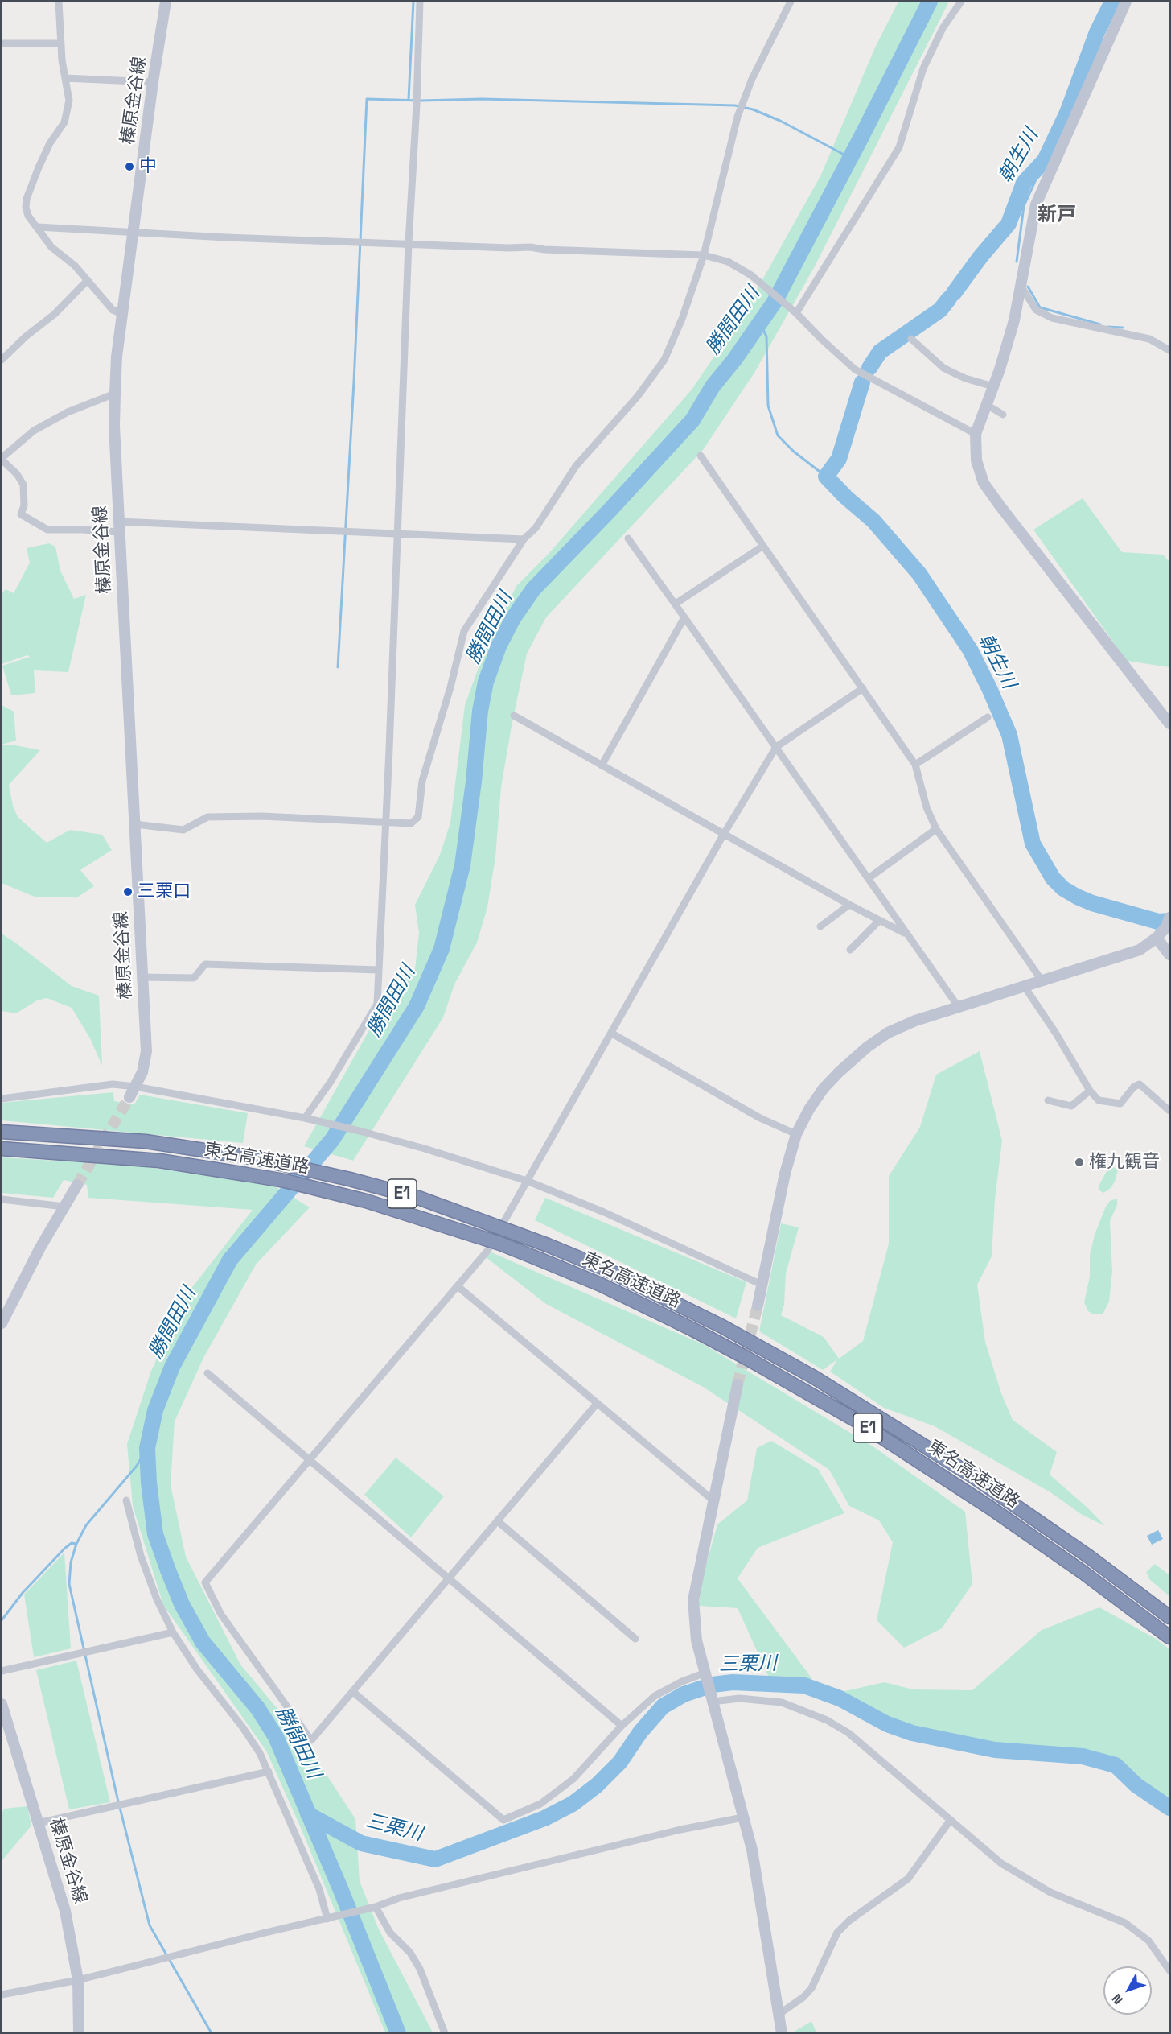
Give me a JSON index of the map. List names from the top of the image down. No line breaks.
{"streets":{"highway":["東名高速道路","E1"],"street":["榛原金谷線"]},"districts":["新戸"],"water":["朝生川","勝間田川","三栗川"],"places":["中","三栗口","権九観音"],"north":"bottom left"}
